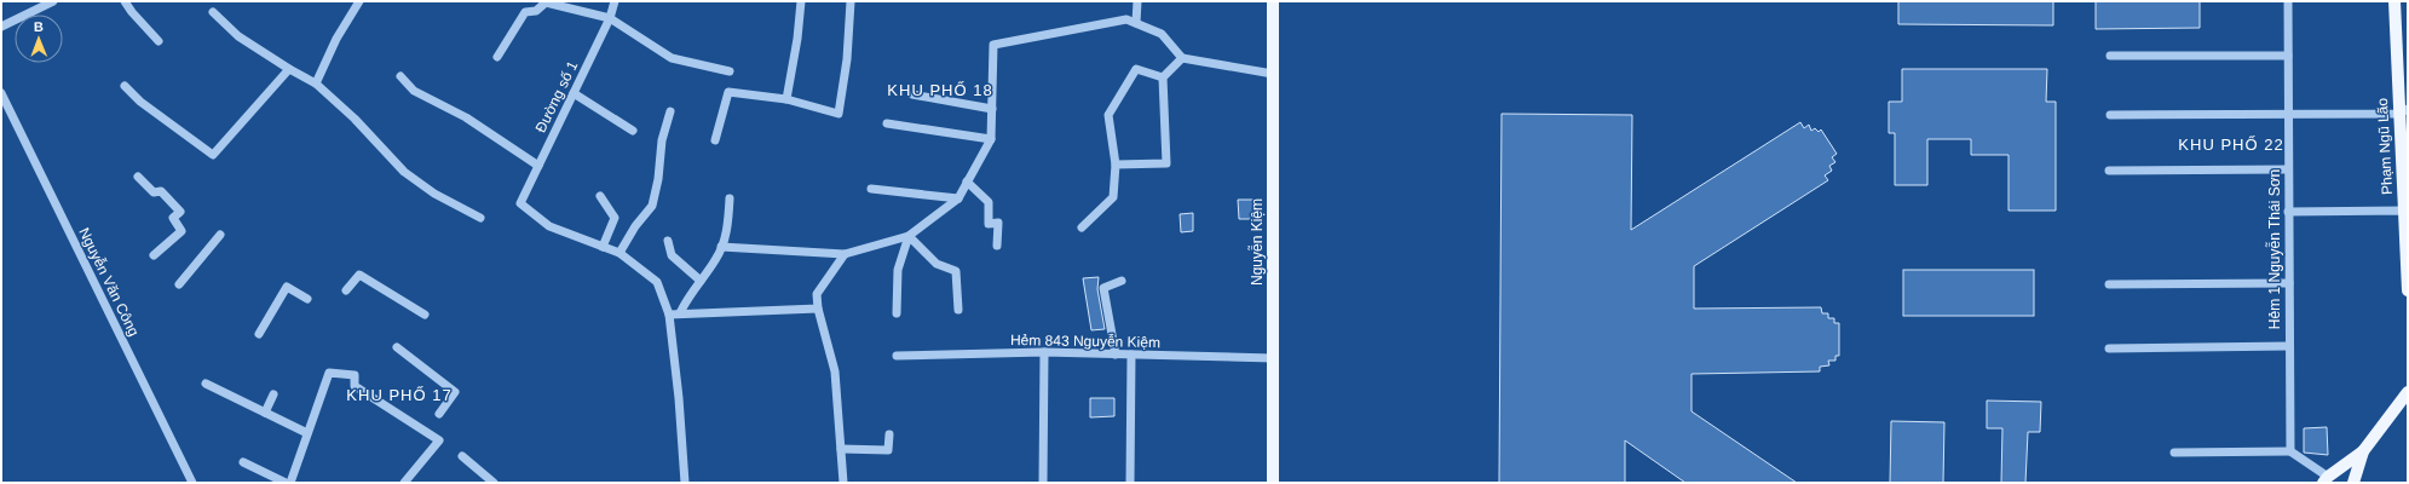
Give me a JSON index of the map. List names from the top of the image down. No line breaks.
{"streets":{"main road":["Phạm Ngũ Lão","Nguyễn Kiệm"],"street":["Đường số 1","Hẻm 1 Nguyễn Thái Sơn","Nguyễn Văn Công","Hẻm 843 Nguyễn Kiệm"]},"crossings":[["Nguyễn Kiệm","Hẻm 843 Nguyễn Kiệm"]],"districts":["KHU PHỐ 18","KHU PHỐ 22","KHU PHỐ 17"],"north":"top"}
